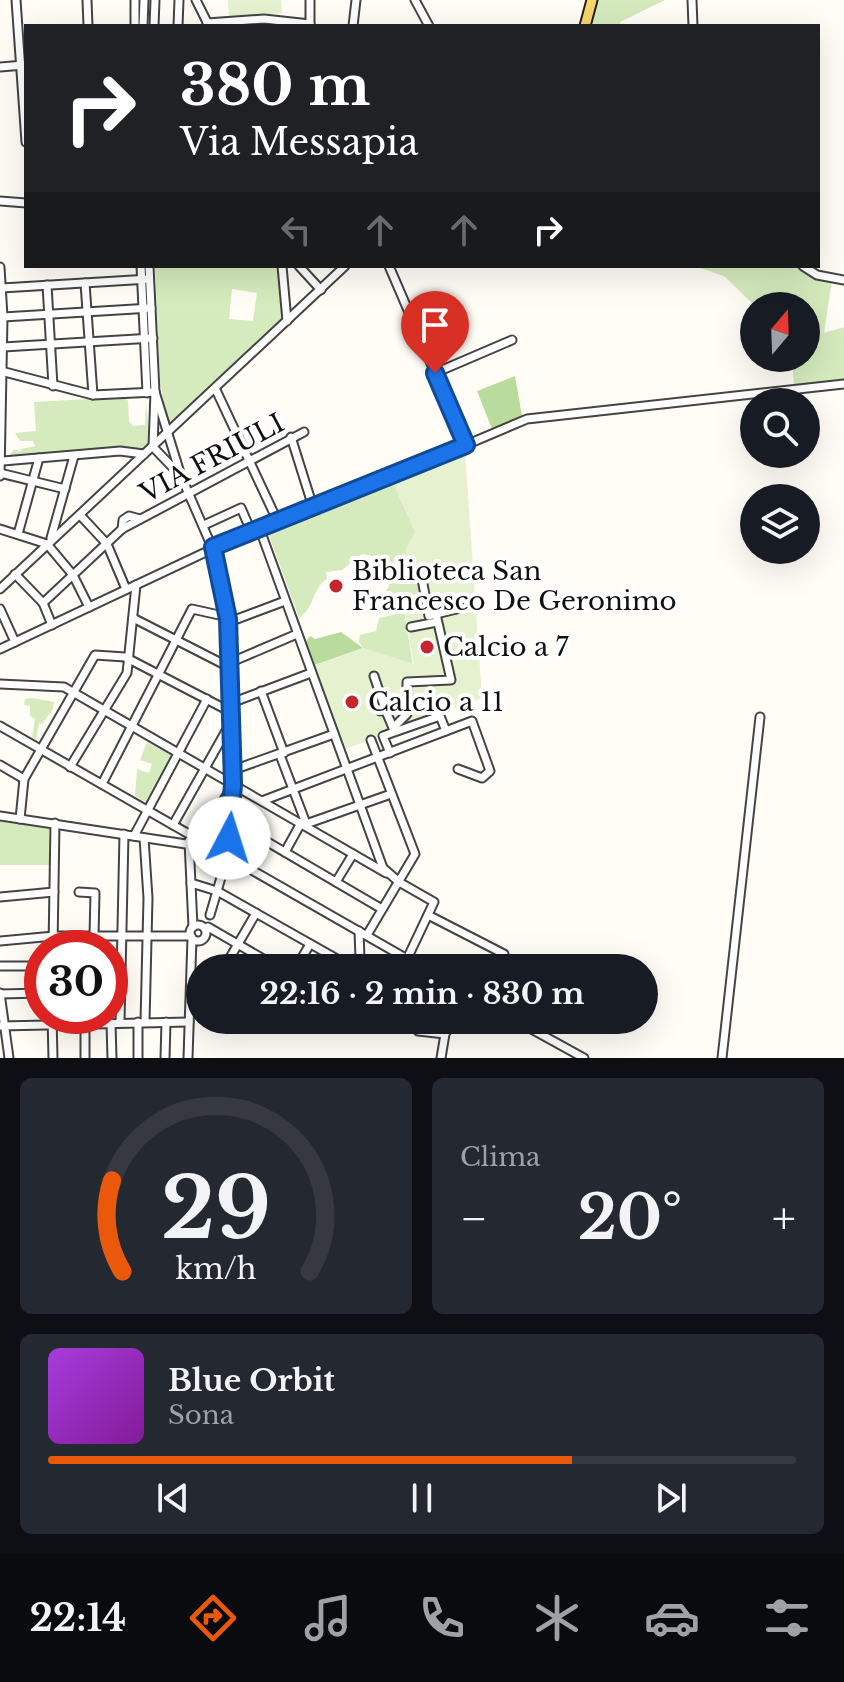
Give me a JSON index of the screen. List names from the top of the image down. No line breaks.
{"streets":{"street":["VIA FRIULI"]},"places":["Biblioteca San Francesco De Geronimo","Calcio a 7","Calcio a 11"],"north":"top","page":{"turn":["380 m","Via Messapia"],"limit":"30","trip":"22:16 · 2 min · 830 m","tile":"Clima","heat":["−","20°","+"],"song":["Blue Orbit","Sona"],"tabs":"22:14","gauge":["29","km/h"]}}
